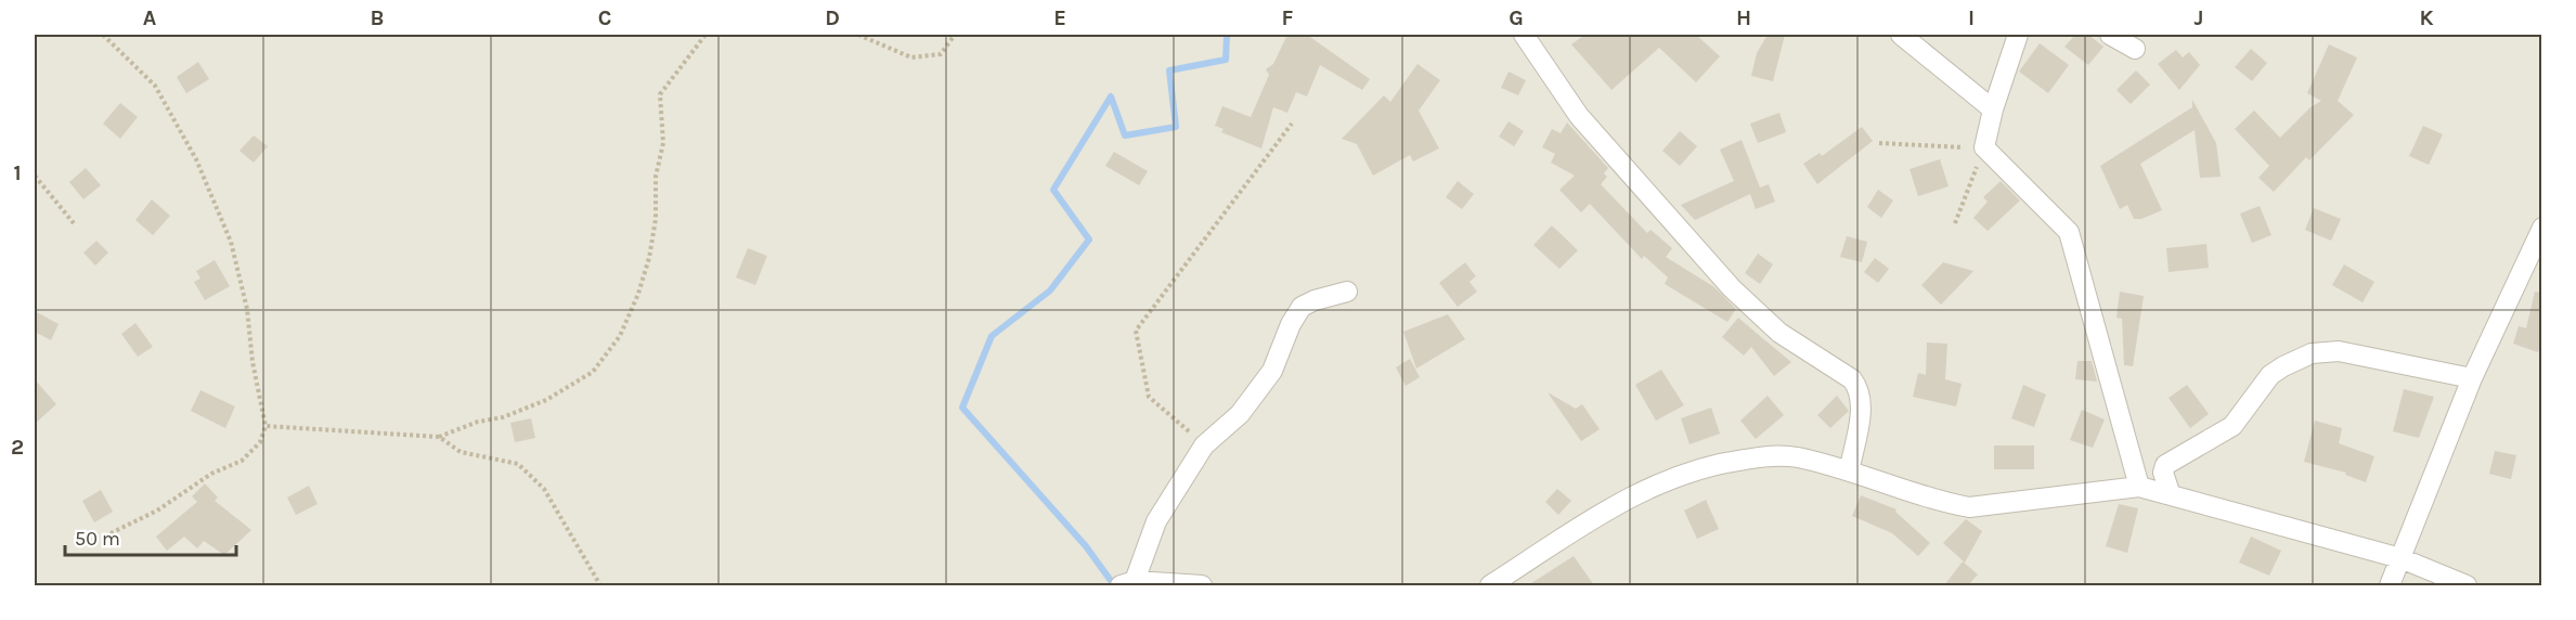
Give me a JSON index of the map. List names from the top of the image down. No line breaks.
{"scale_bar":"50 m","grid":{"columns":["A","B","C","D","E","F","G","H","I","J","K"],"rows":["1","2"]}}
